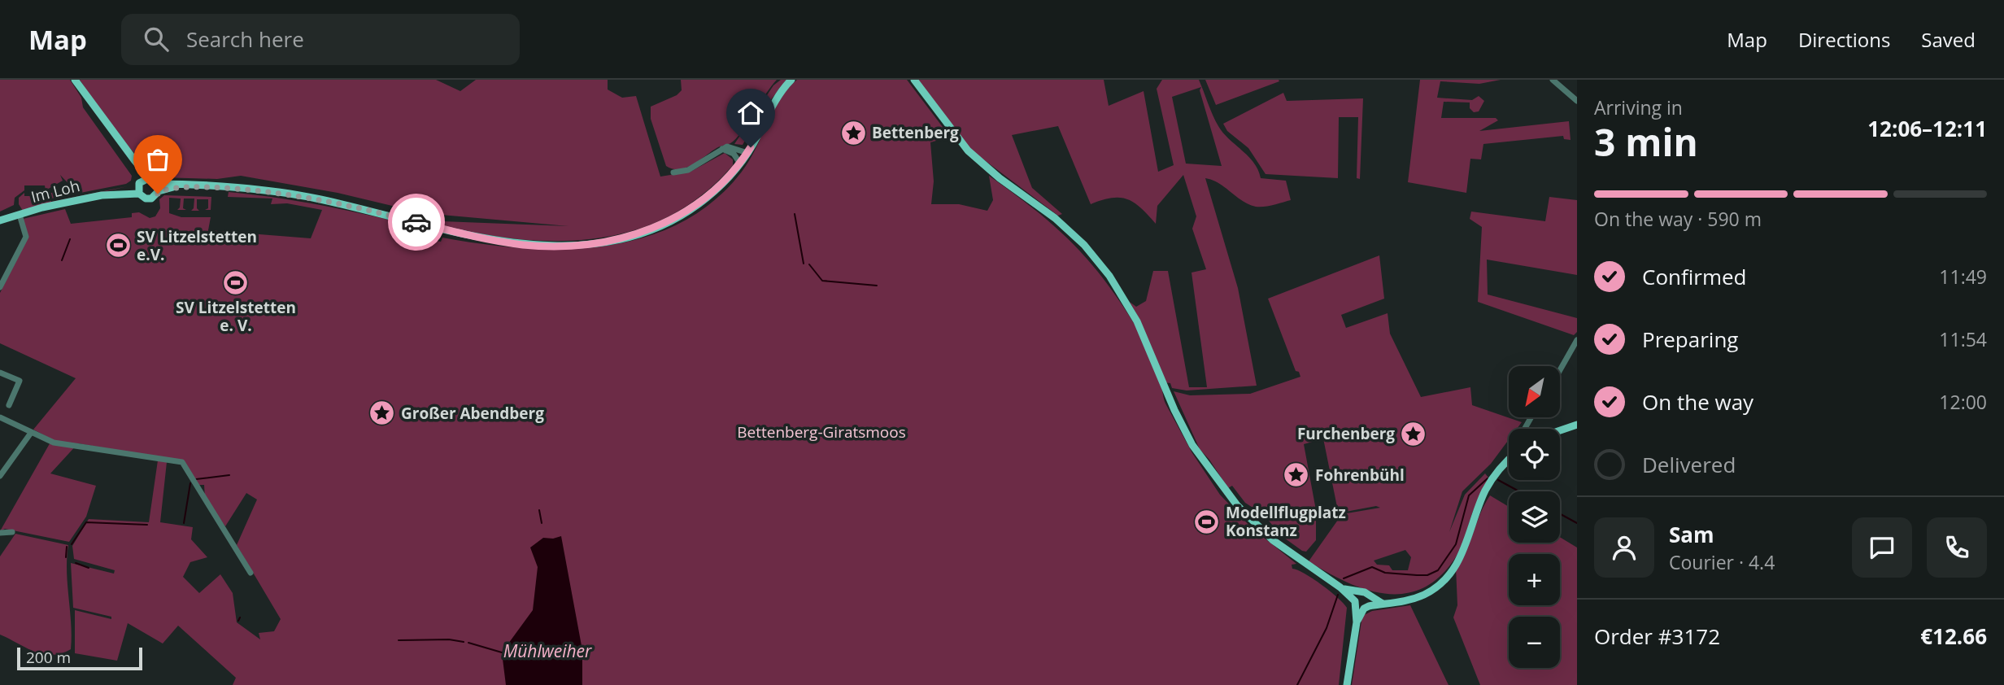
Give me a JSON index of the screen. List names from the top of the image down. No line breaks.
{"streets":{"main road":["Im Loh"]},"water":["Mühlweiher"],"parks":["Bettenberg-Giratsmoos"],"places":{"place":["Bettenberg","Großer Abendberg","Furchenberg","Fohrenbühl"],"sports":["SV Litzelstetten e.V.","SV Litzelstetten e. V.","Modellflugplatz Konstanz"]},"scale_bar":"200 m","north":"bottom left","page":{"header":"Map","search":"Search here","nav":["Map","Directions","Saved"],"heading":["3 min","Arriving in","12:06–12:11"],"panel":["Sam","Courier · 4.4","Order #3172","€12.66"],"bar":"On the way · 590 m","list":[["Confirmed","11:49"],["Preparing","11:54"],["On the way","12:00"],"Delivered"],"map_buttons":["+","−"],"scale":"200 m"}}
